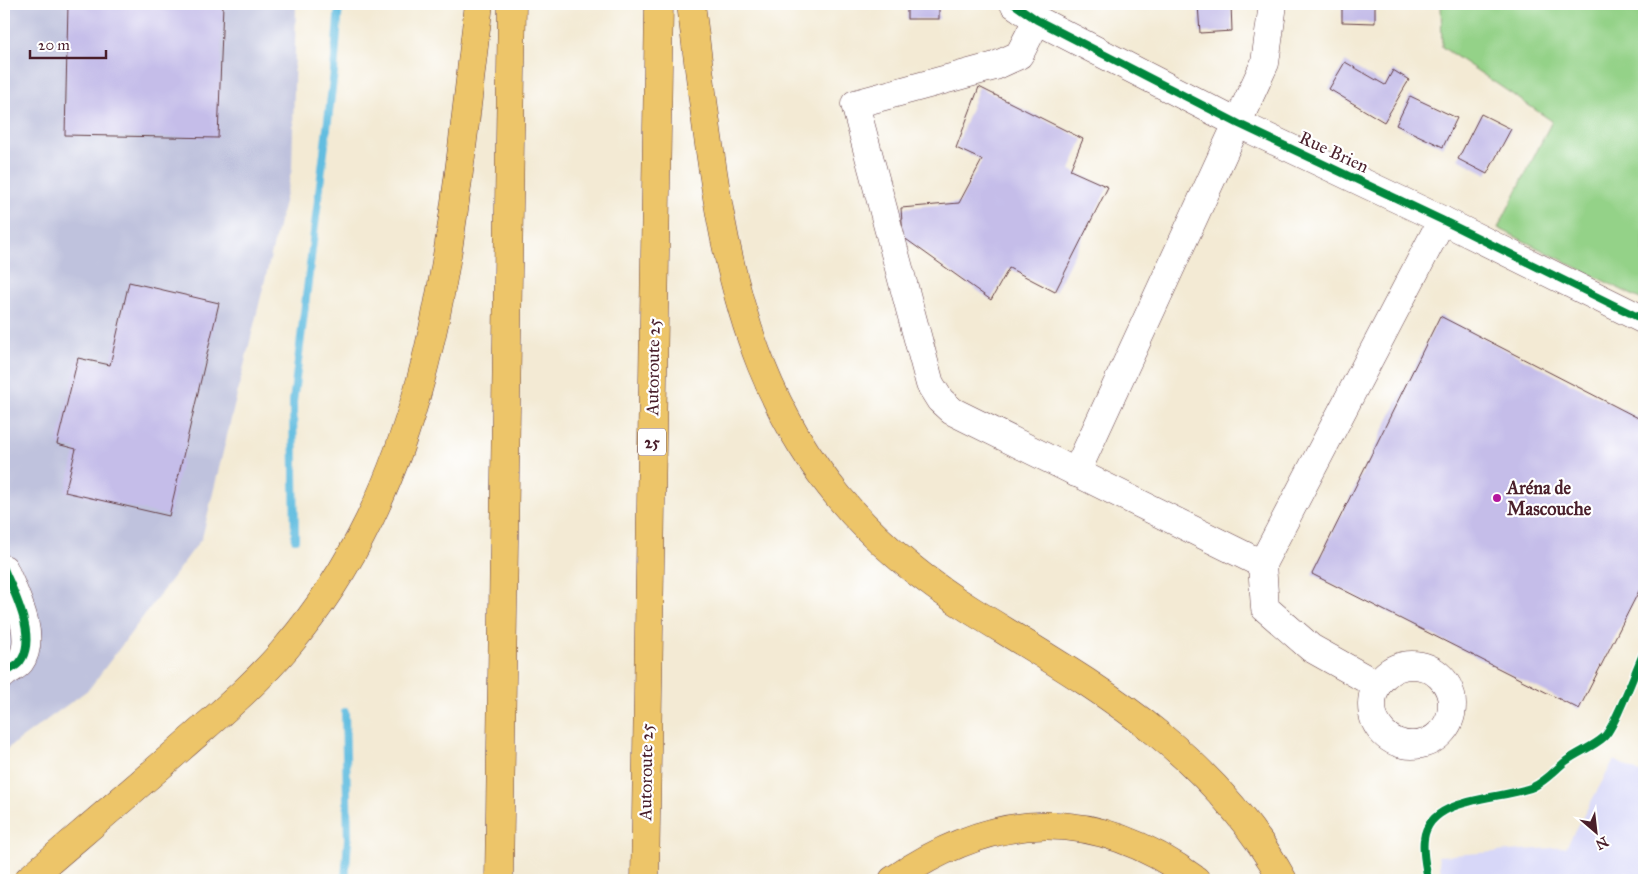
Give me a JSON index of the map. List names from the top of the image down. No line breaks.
{"streets":{"highway":["Autoroute 25","25"],"street":["Rue Brien"]},"places":["Aréna de Mascouche"],"scale_bar":"20 m","north":"bottom right"}
